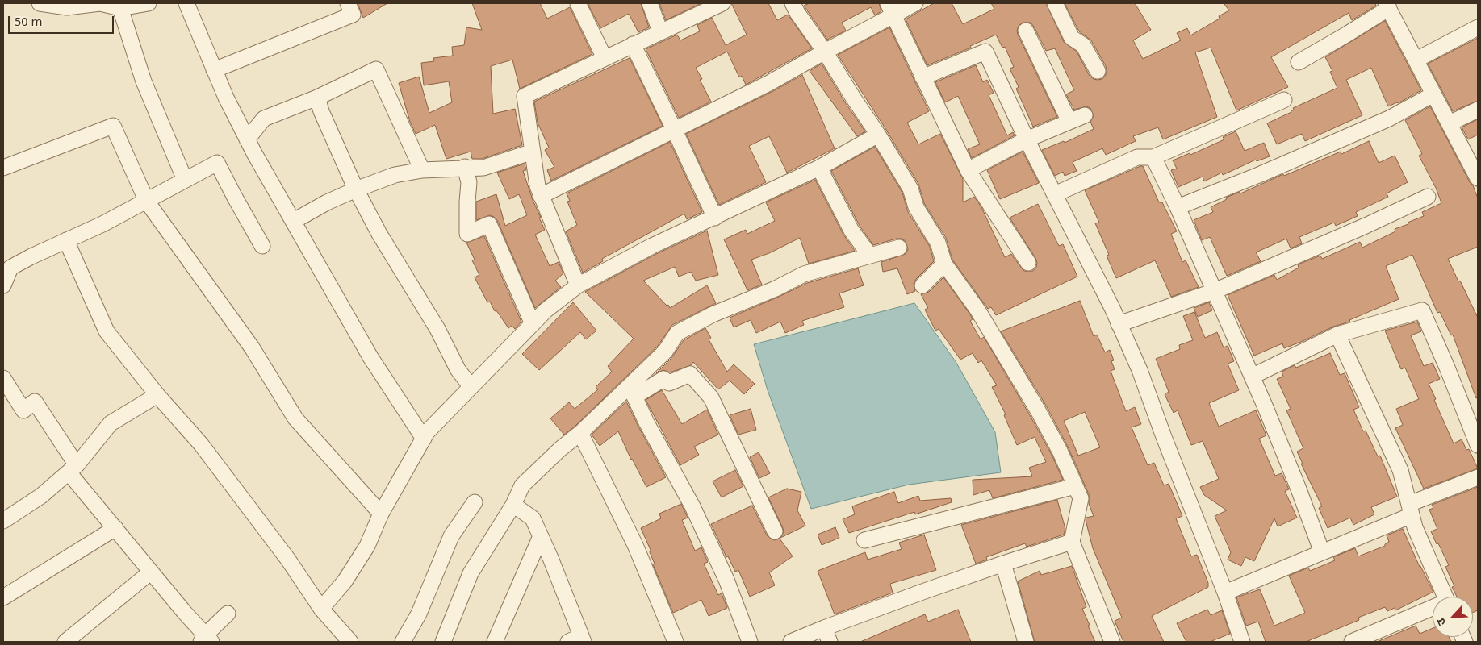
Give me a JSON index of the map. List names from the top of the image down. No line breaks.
{"scale_bar":"50 m","north":"bottom left"}
